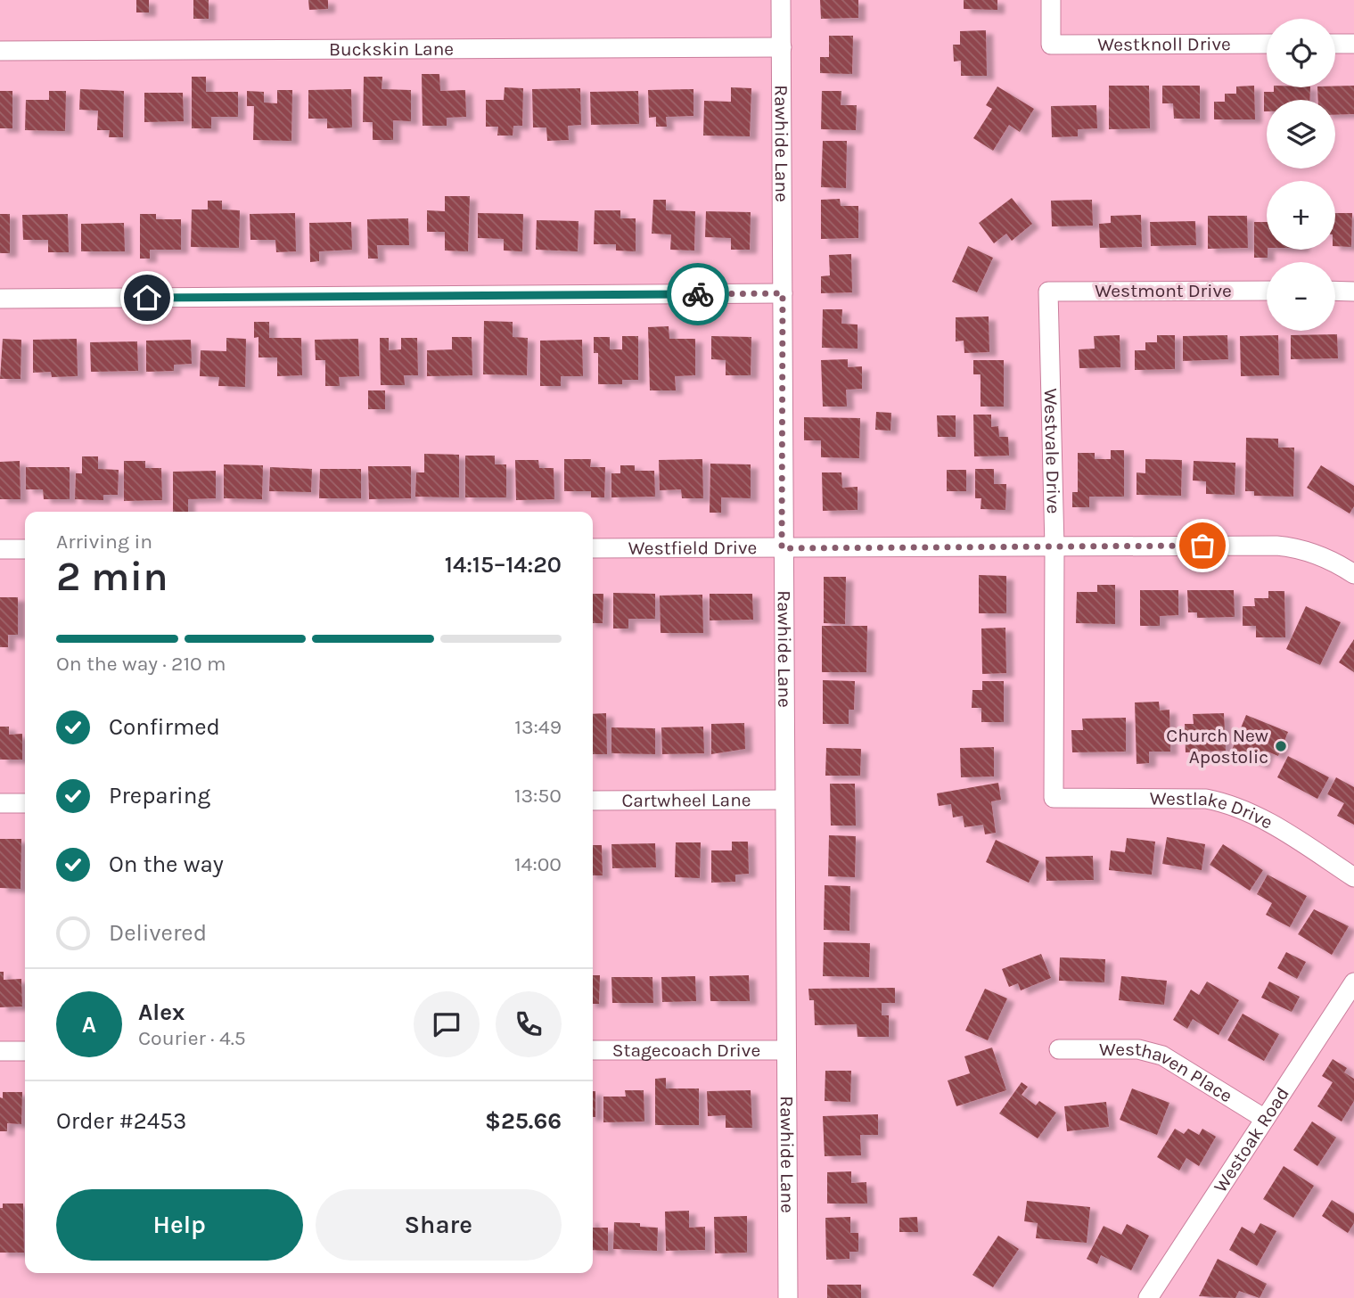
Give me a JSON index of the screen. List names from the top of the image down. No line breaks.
{"streets":{"street":["Westknoll Drive","Buckskin Lane","Rawhide Lane","Westmont Drive","Westvale Drive","Westfield Drive","Cartwheel Lane","Westlake Drive","Stagecoach Drive","Westhaven Place","Westoak Road"]},"crossings":[["Buckskin Lane","Rawhide Lane"],["Rawhide Lane","Westfield Drive"],["Rawhide Lane","Cartwheel Lane"],["Rawhide Lane","Stagecoach Drive"],["Westmont Drive","Westvale Drive"],["Westvale Drive","Westfield Drive"],["Westvale Drive","Westlake Drive"],["Westhaven Place","Westoak Road"]],"places":["Church New Apostolic"],"page":{"map_buttons":["+","−"],"heading":["2 min","Arriving in","14:15–14:20"],"panel":["Alex","Courier · 4.5","Order #2453","$25.66"],"bar":"On the way · 210 m","list":[["Confirmed","13:49"],["Preparing","13:50"],["On the way","14:00"],"Delivered"],"round":"A","buttons":["Help","Share"]}}
